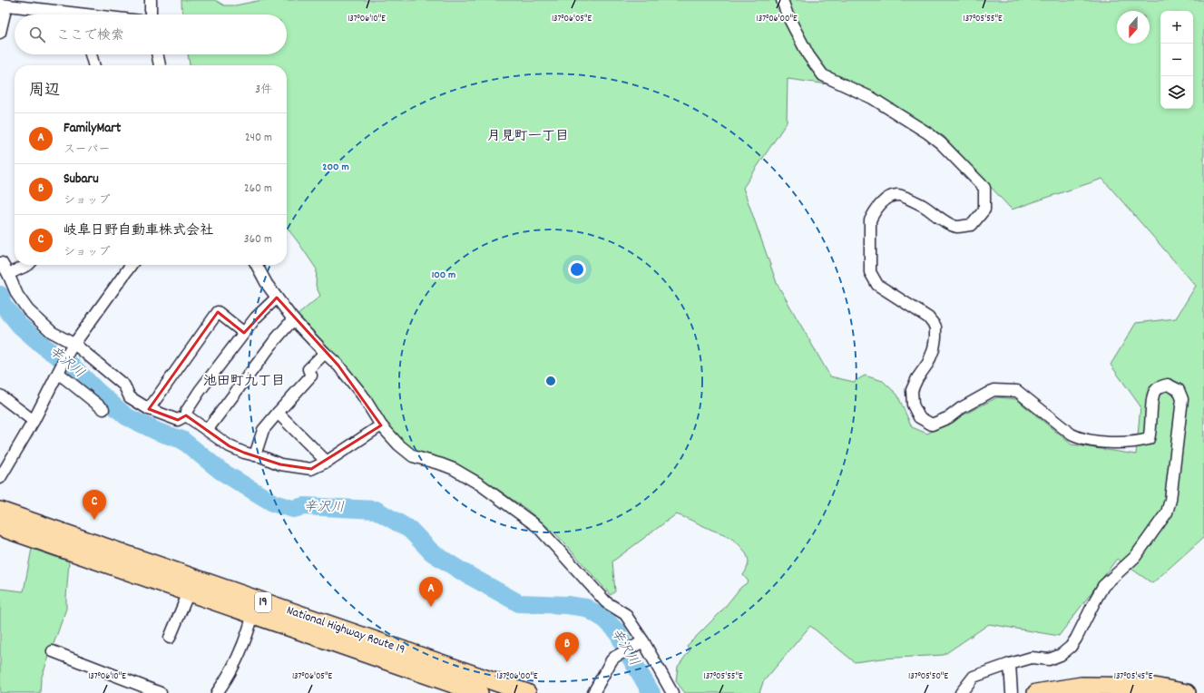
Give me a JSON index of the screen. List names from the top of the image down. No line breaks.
{"streets":{"highway":["19","National Highway Route 19"]},"districts":["月見町一丁目","池田町九丁目"],"water":["辛沢川"],"north":"bottom","page":{"map_buttons":["+","−"],"search":"ここで検索","heading":["周辺","3件"],"list":[{"mark":"A","name":"FamilyMart","note":"スーパー","value":"240 m"},{"mark":"B","name":"Subaru","note":"ショップ","value":"260 m"},{"mark":"C","name":"岐阜日野自動車株式会社","note":"ショップ","value":"360 m"}],"pins":["C","A","B"]},"coordinates":["137°06'10\"E","137°06'05\"E","137°06'00\"E","137°05'55\"E","137°05'50\"E","137°05'45\"E"],"rings":["200 m","100 m"]}
